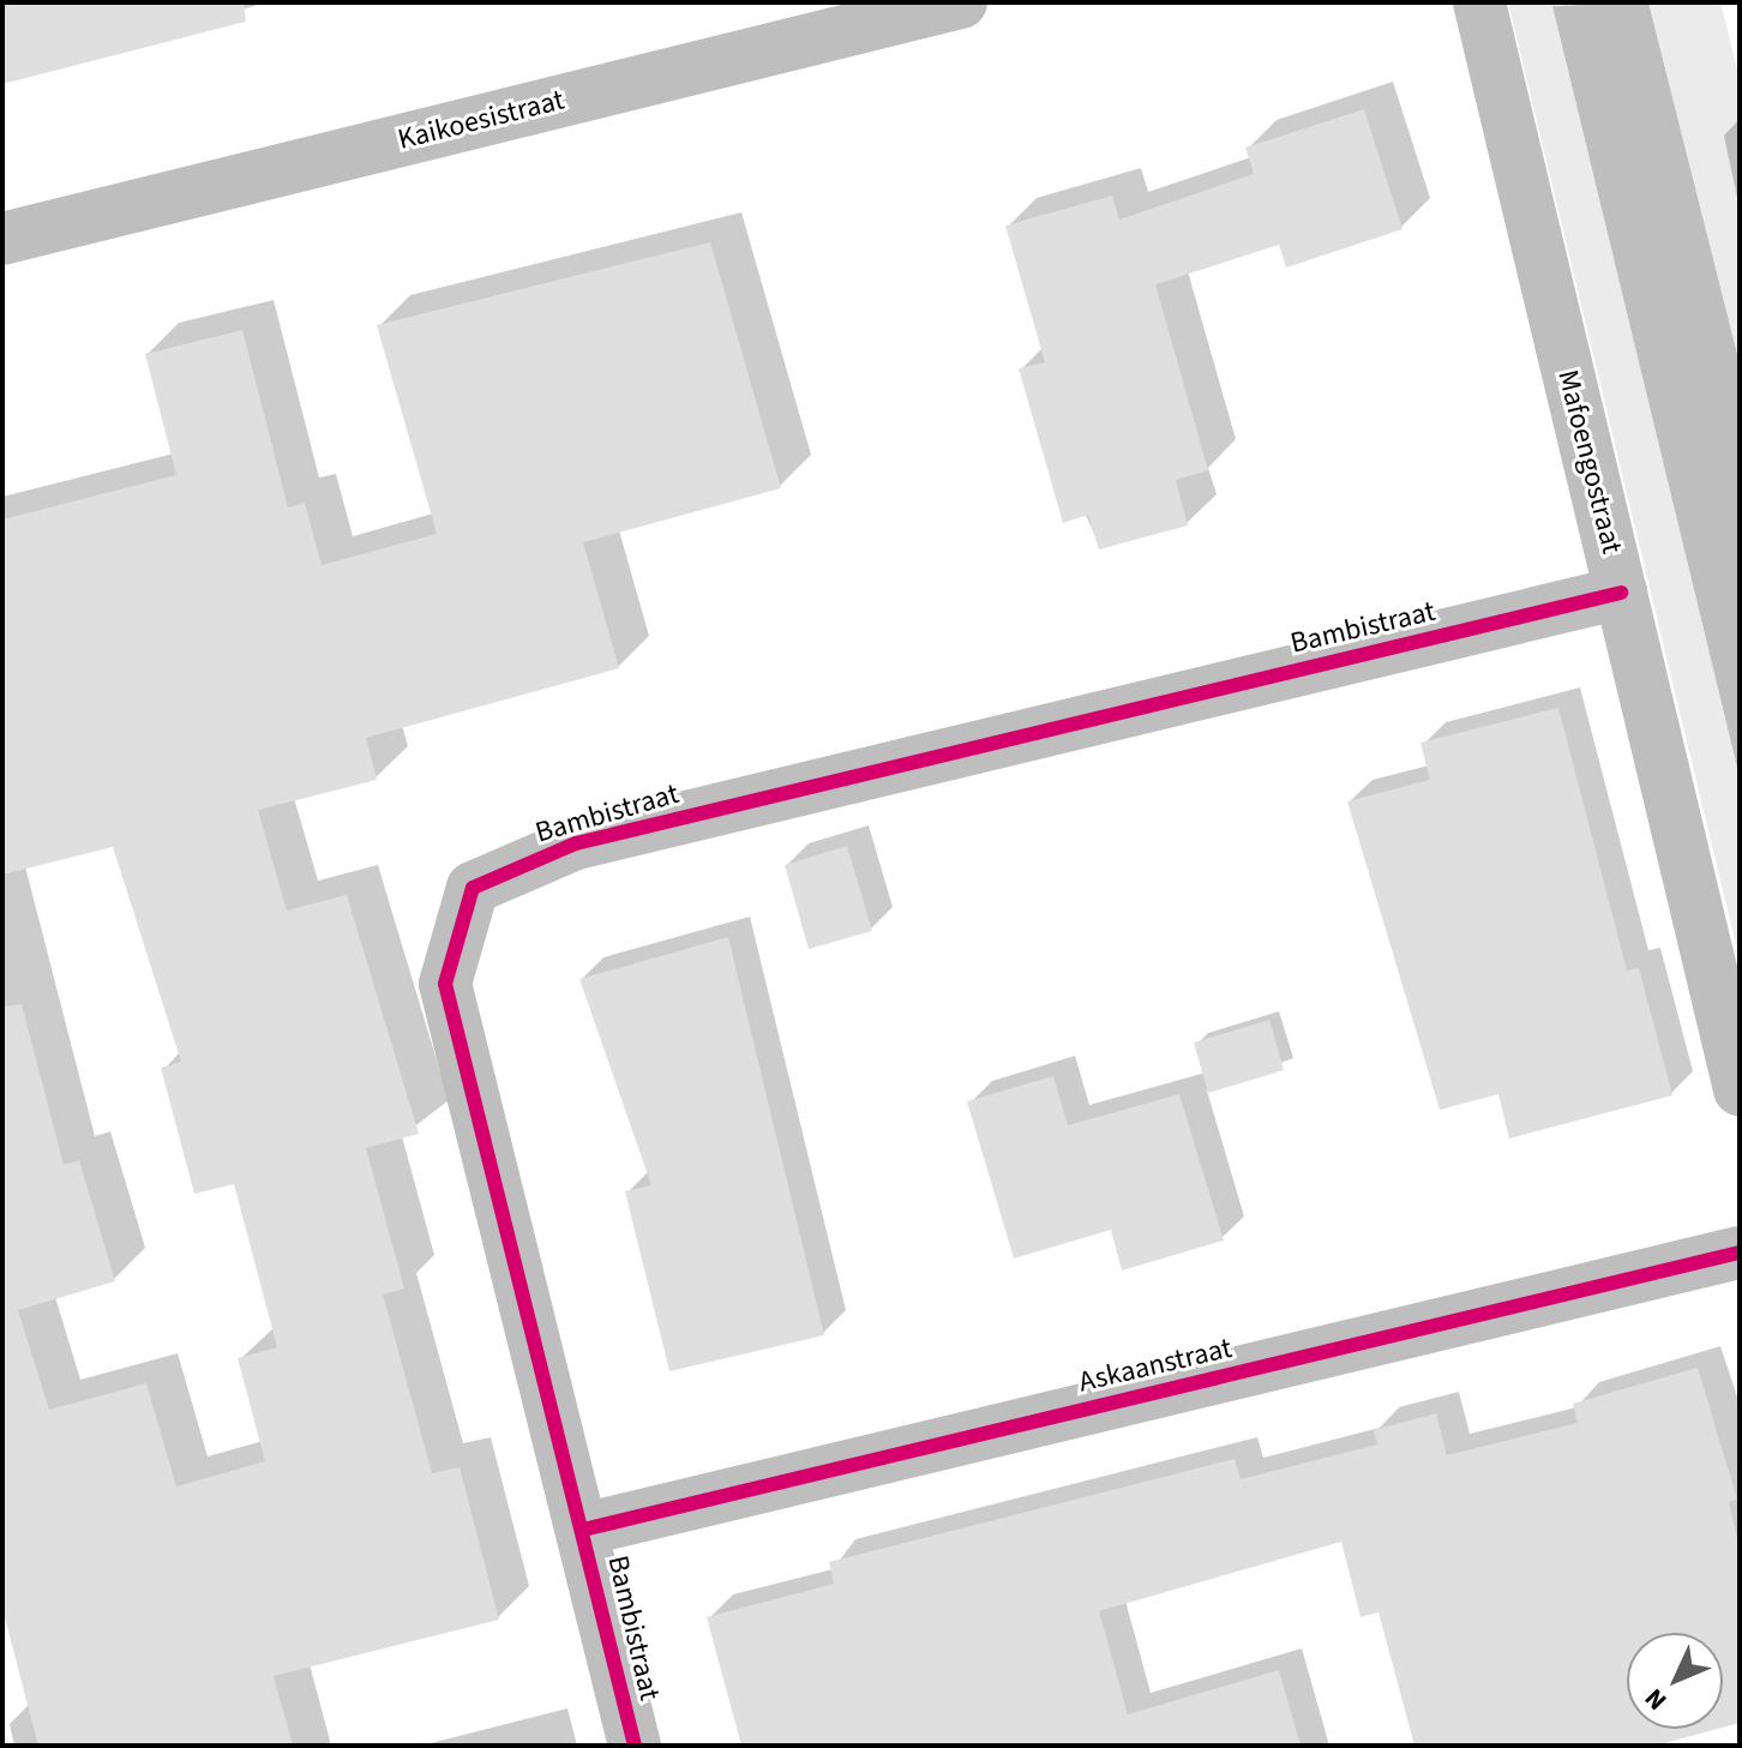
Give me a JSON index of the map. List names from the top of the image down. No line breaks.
{"streets":{"street":["Kaikoesistraat","Mafoengostraat","Bambistraat","Askaanstraat"]},"crossings":[["Mafoengostraat","Bambistraat"],["Bambistraat","Askaanstraat"]],"north":"bottom left"}
